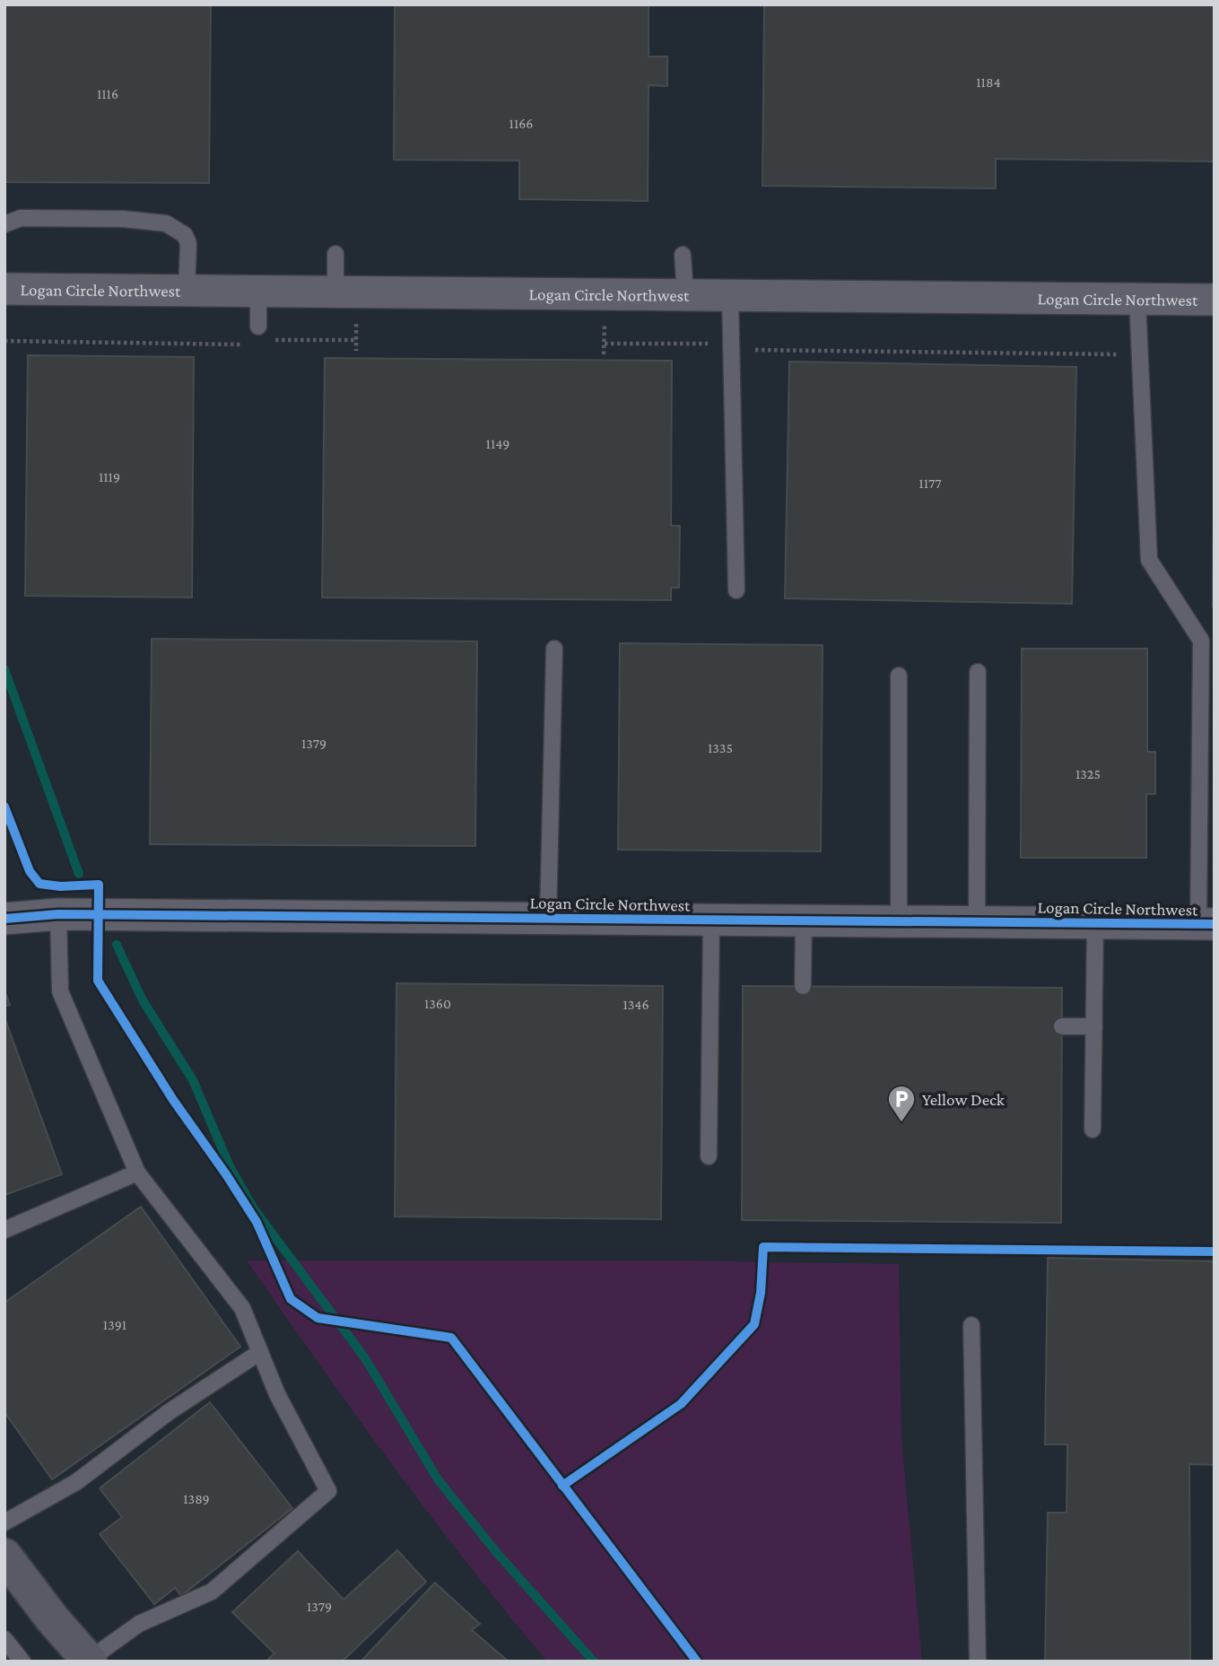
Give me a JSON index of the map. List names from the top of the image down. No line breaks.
{"streets":{"street":["Logan Circle Northwest"]},"places":{"parking":["Yellow Deck"]},"house_numbers":["1184","1116","1166","1149","1119","1177","1379","1335","1325","1360","1346","1391","1389","1379"]}
